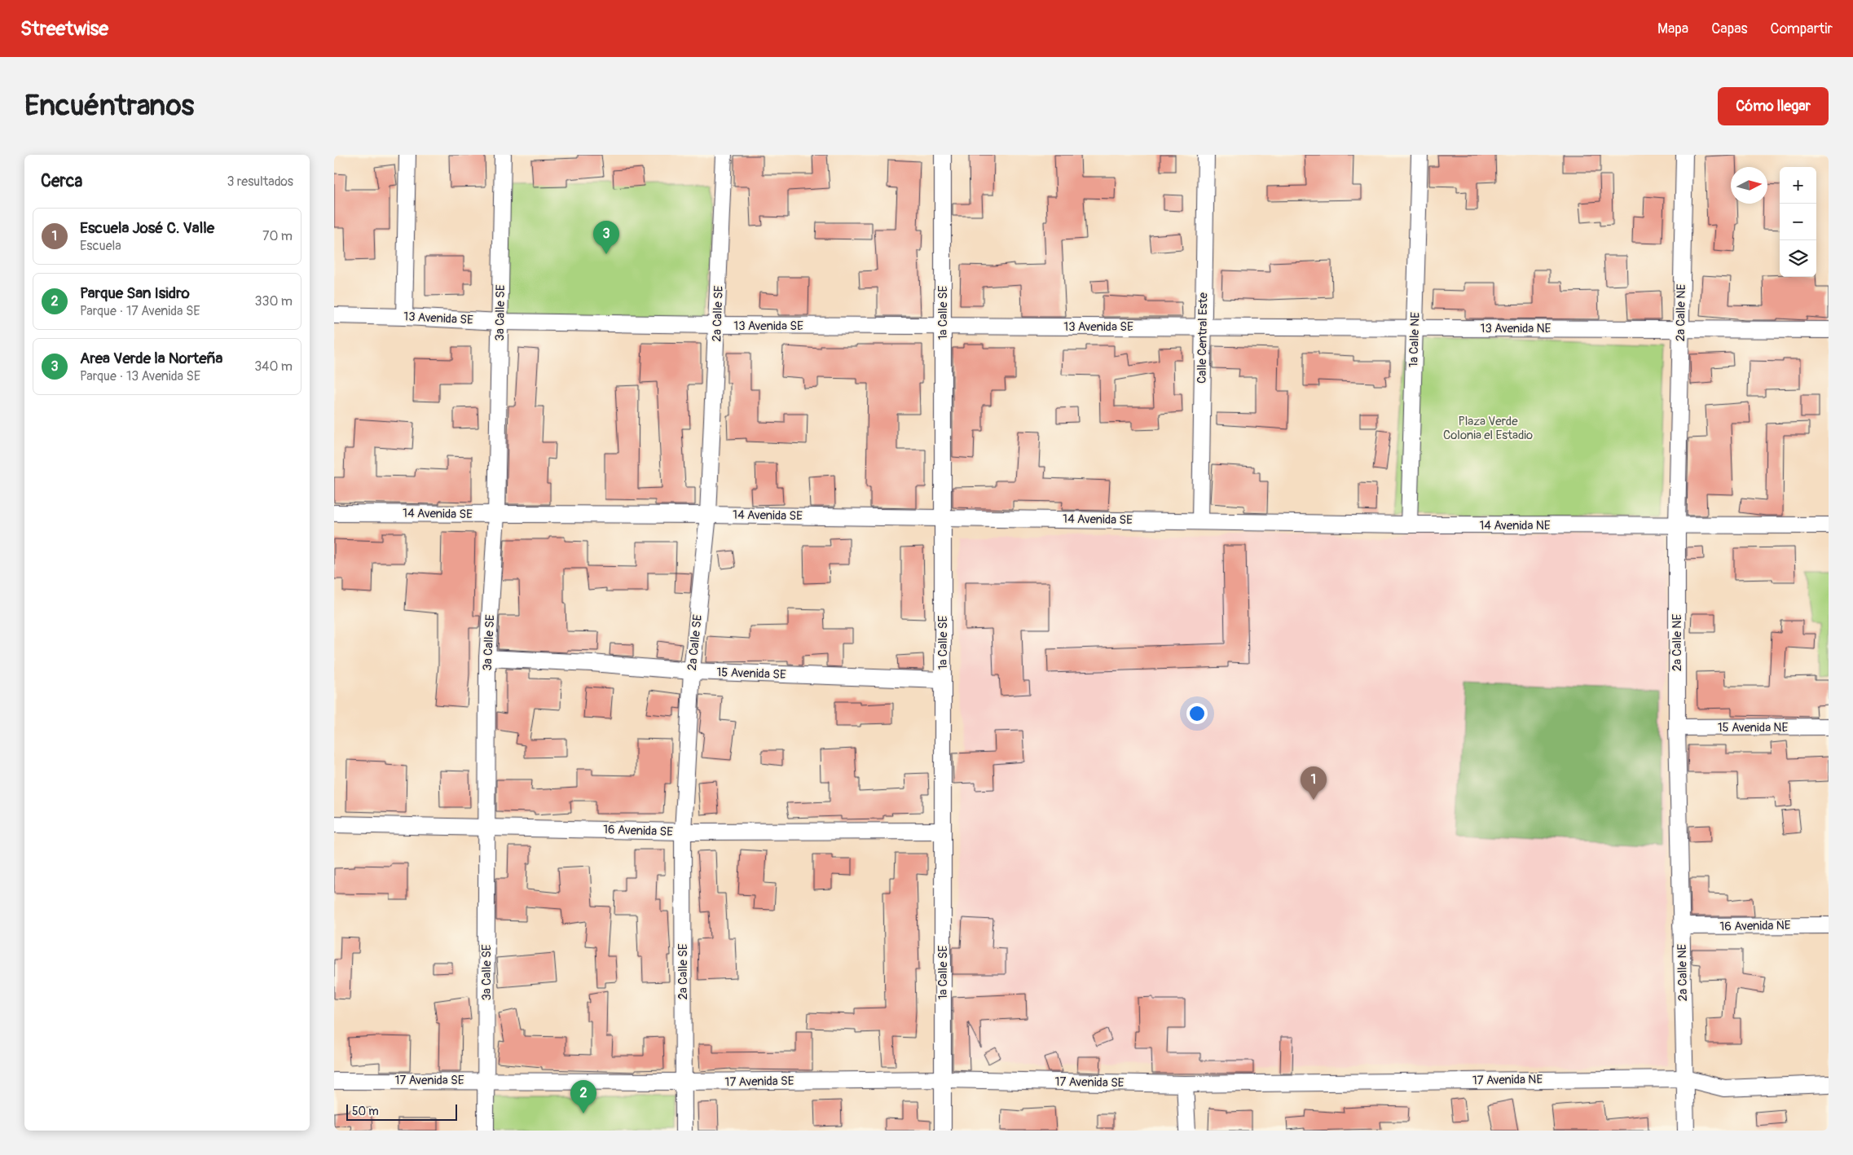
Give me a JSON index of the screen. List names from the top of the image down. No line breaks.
{"streets":{"street":["3a Calle SE","1a Calle SE","2a Calle NE","2a Calle SE","13 Avenida SE","13 Avenida NE","Calle Central Este","1a Calle NE","14 Avenida SE","14 Avenida NE","15 Avenida SE","15 Avenida NE","16 Avenida SE","16 Avenida NE","17 Avenida SE","17 Avenida NE"]},"crossings":[["3a Calle SE","13 Avenida SE"],["3a Calle SE","14 Avenida SE"],["3a Calle SE","15 Avenida SE"],["3a Calle SE","16 Avenida SE"],["3a Calle SE","17 Avenida SE"],["1a Calle SE","13 Avenida SE"],["1a Calle SE","14 Avenida SE"],["1a Calle SE","15 Avenida SE"],["1a Calle SE","16 Avenida SE"],["1a Calle SE","17 Avenida SE"],["2a Calle NE","13 Avenida NE"],["2a Calle NE","14 Avenida NE"],["2a Calle NE","15 Avenida NE"],["2a Calle NE","16 Avenida NE"],["2a Calle NE","17 Avenida NE"],["2a Calle SE","13 Avenida SE"],["2a Calle SE","14 Avenida SE"],["2a Calle SE","15 Avenida SE"],["2a Calle SE","16 Avenida SE"],["2a Calle SE","17 Avenida SE"],["13 Avenida SE","13 Avenida NE"],["13 Avenida SE","Calle Central Este"],["13 Avenida NE","Calle Central Este"],["13 Avenida NE","1a Calle NE"],["Calle Central Este","14 Avenida SE"],["Calle Central Este","14 Avenida NE"],["1a Calle NE","14 Avenida NE"],["14 Avenida SE","14 Avenida NE"],["17 Avenida SE","17 Avenida NE"]],"parks":["Plaza Verde Colonia el Estadio"],"scale_bar":"50 m","north":"right","page":{"header":"Streetwise","nav":["Mapa","Capas","Compartir"],"buttons":"Cómo llegar","title":"Encuéntranos","heading":["Cerca","3 resultados"],"map_buttons":["+","−"],"list":[{"mark":"1","name":"Escuela José C. Valle","note":"Escuela","value":"70 m"},{"mark":"2","name":"Parque San Isidro","note":"Parque · 17 Avenida SE","value":"330 m"},{"mark":"3","name":"Area Verde la Norteña","note":"Parque · 13 Avenida SE","value":"340 m"}],"pins":["3","1","2"],"scale":"50 m"}}
